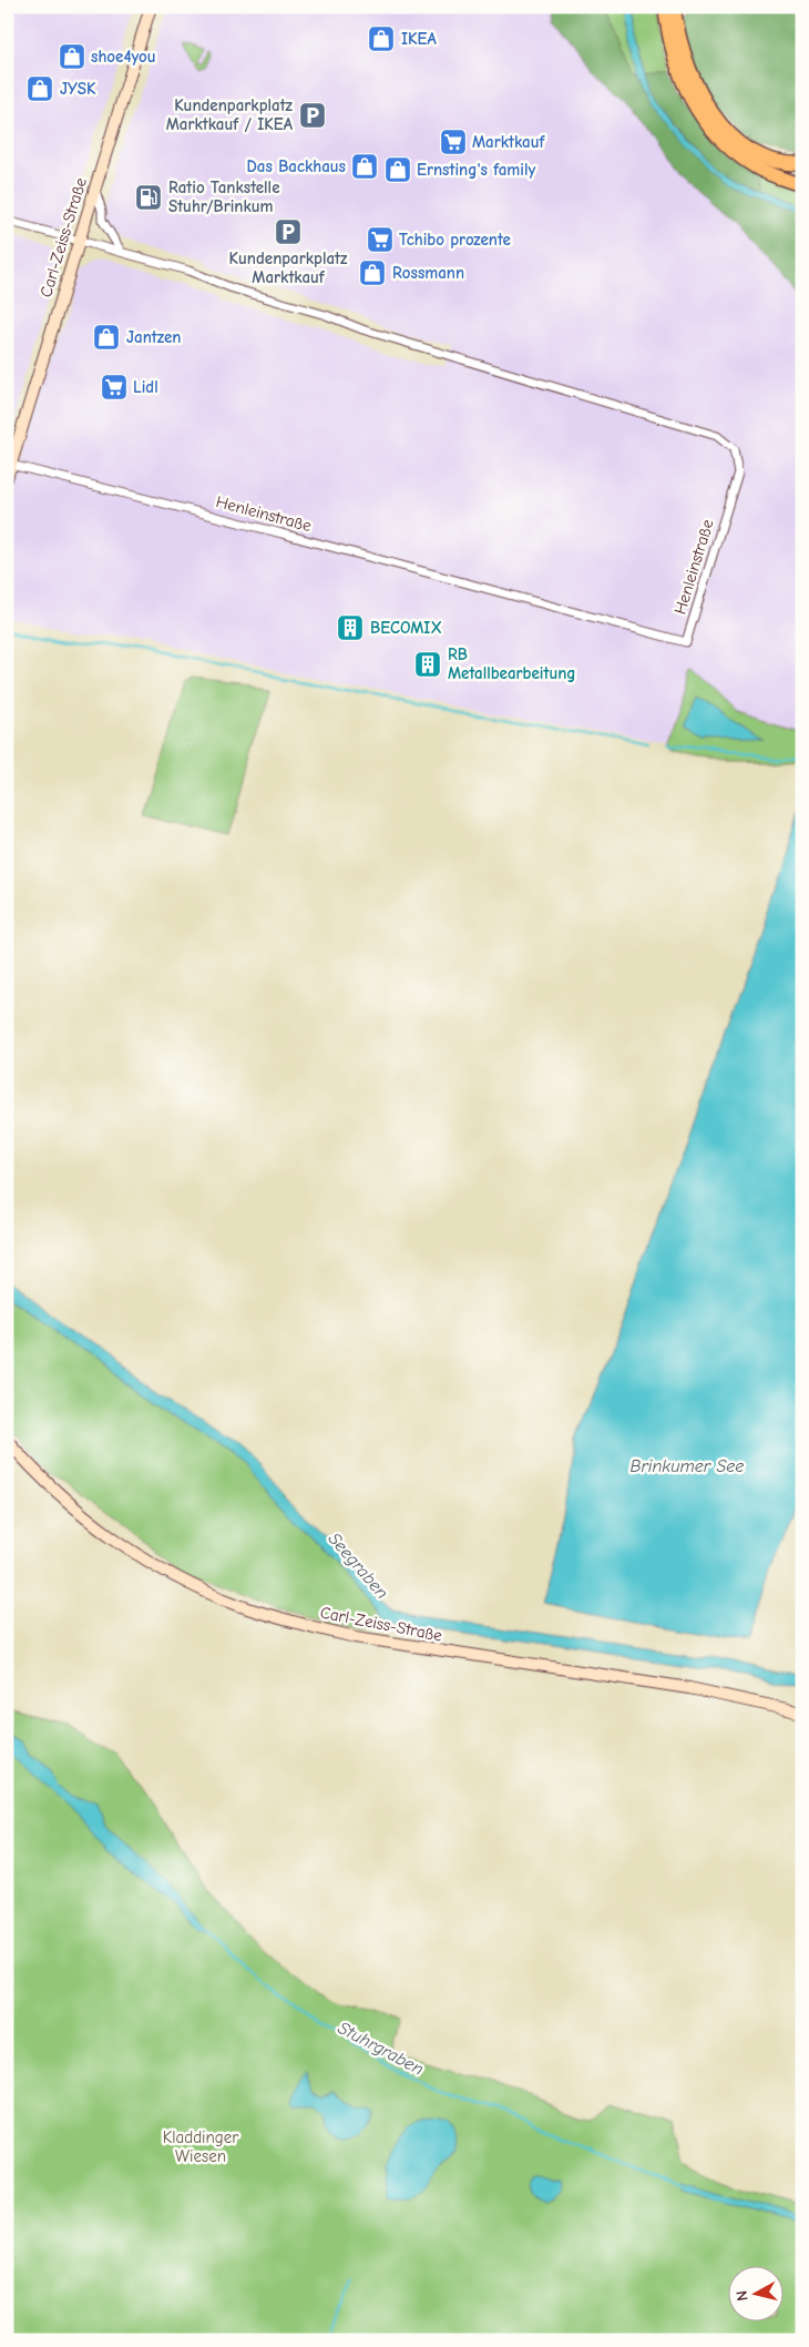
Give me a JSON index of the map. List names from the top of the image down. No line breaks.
{"streets":{"main road":["Carl-Zeiss-Straße"],"street":["Henleinstraße"]},"crossings":[["Carl-Zeiss-Straße","Henleinstraße"]],"water":["Brinkumer See","Seegraben","Stuhrgraben"],"parks":["Kladdinger Wiesen"],"places":{"shop":["IKEA","shoe4you","JYSK","Das Backhaus","Ernsting's family","Rossmann","Jantzen"],"parking":["Kundenparkplatz Marktkauf / IKEA","Kundenparkplatz Marktkauf"],"supermarket":["Marktkauf","Tchibo prozente","Lidl"],"fuel station":["Ratio Tankstelle Stuhr/Brinkum"],"building":["BECOMIX","RB Metallbearbeitung"]},"north":"left"}
